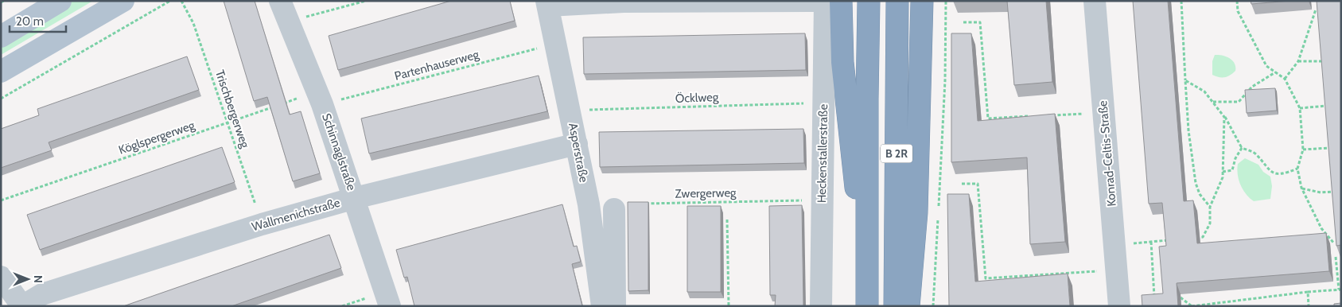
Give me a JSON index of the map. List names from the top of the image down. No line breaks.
{"streets":{"highway":["B 2R"],"street":["Schinnaglstraße","Asperstraße","Heckenstallerstraße","Konrad-Celtis-Straße","Wallmenichstraße"],"path":["Partenhauserweg","Öcklweg","Trischbergerweg","Köglspergerweg","Zwergerweg"]},"crossings":[["Partenhauserweg","Schinnaglstraße"],["Partenhauserweg","Asperstraße"],["Öcklweg","Asperstraße"],["Öcklweg","Heckenstallerstraße"],["Trischbergerweg","Köglspergerweg"],["Trischbergerweg","Wallmenichstraße"],["Schinnaglstraße","Wallmenichstraße"],["Asperstraße","Wallmenichstraße"],["Heckenstallerstraße","Zwergerweg"]],"scale_bar":"20 m","north":"right"}
